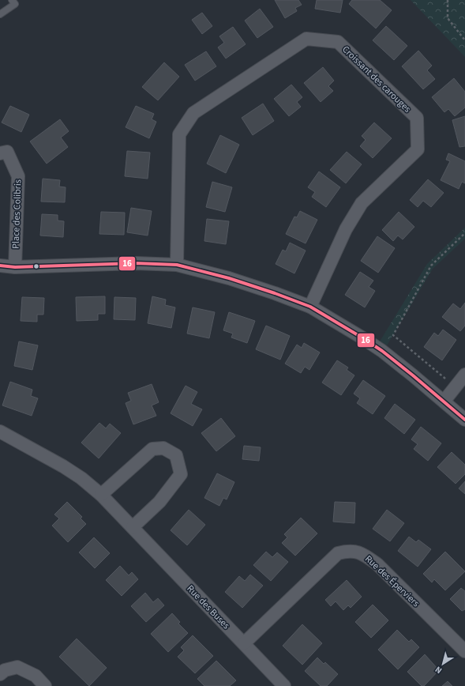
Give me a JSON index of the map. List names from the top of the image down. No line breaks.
{"streets":{"street":["Croissant des carouges","Place des Colibris","Rue des Éperviers","Rue des Buses"]},"crossings":[["Rue des Éperviers","Rue des Buses"]],"lines":["transit line 16"],"north":"bottom left"}
